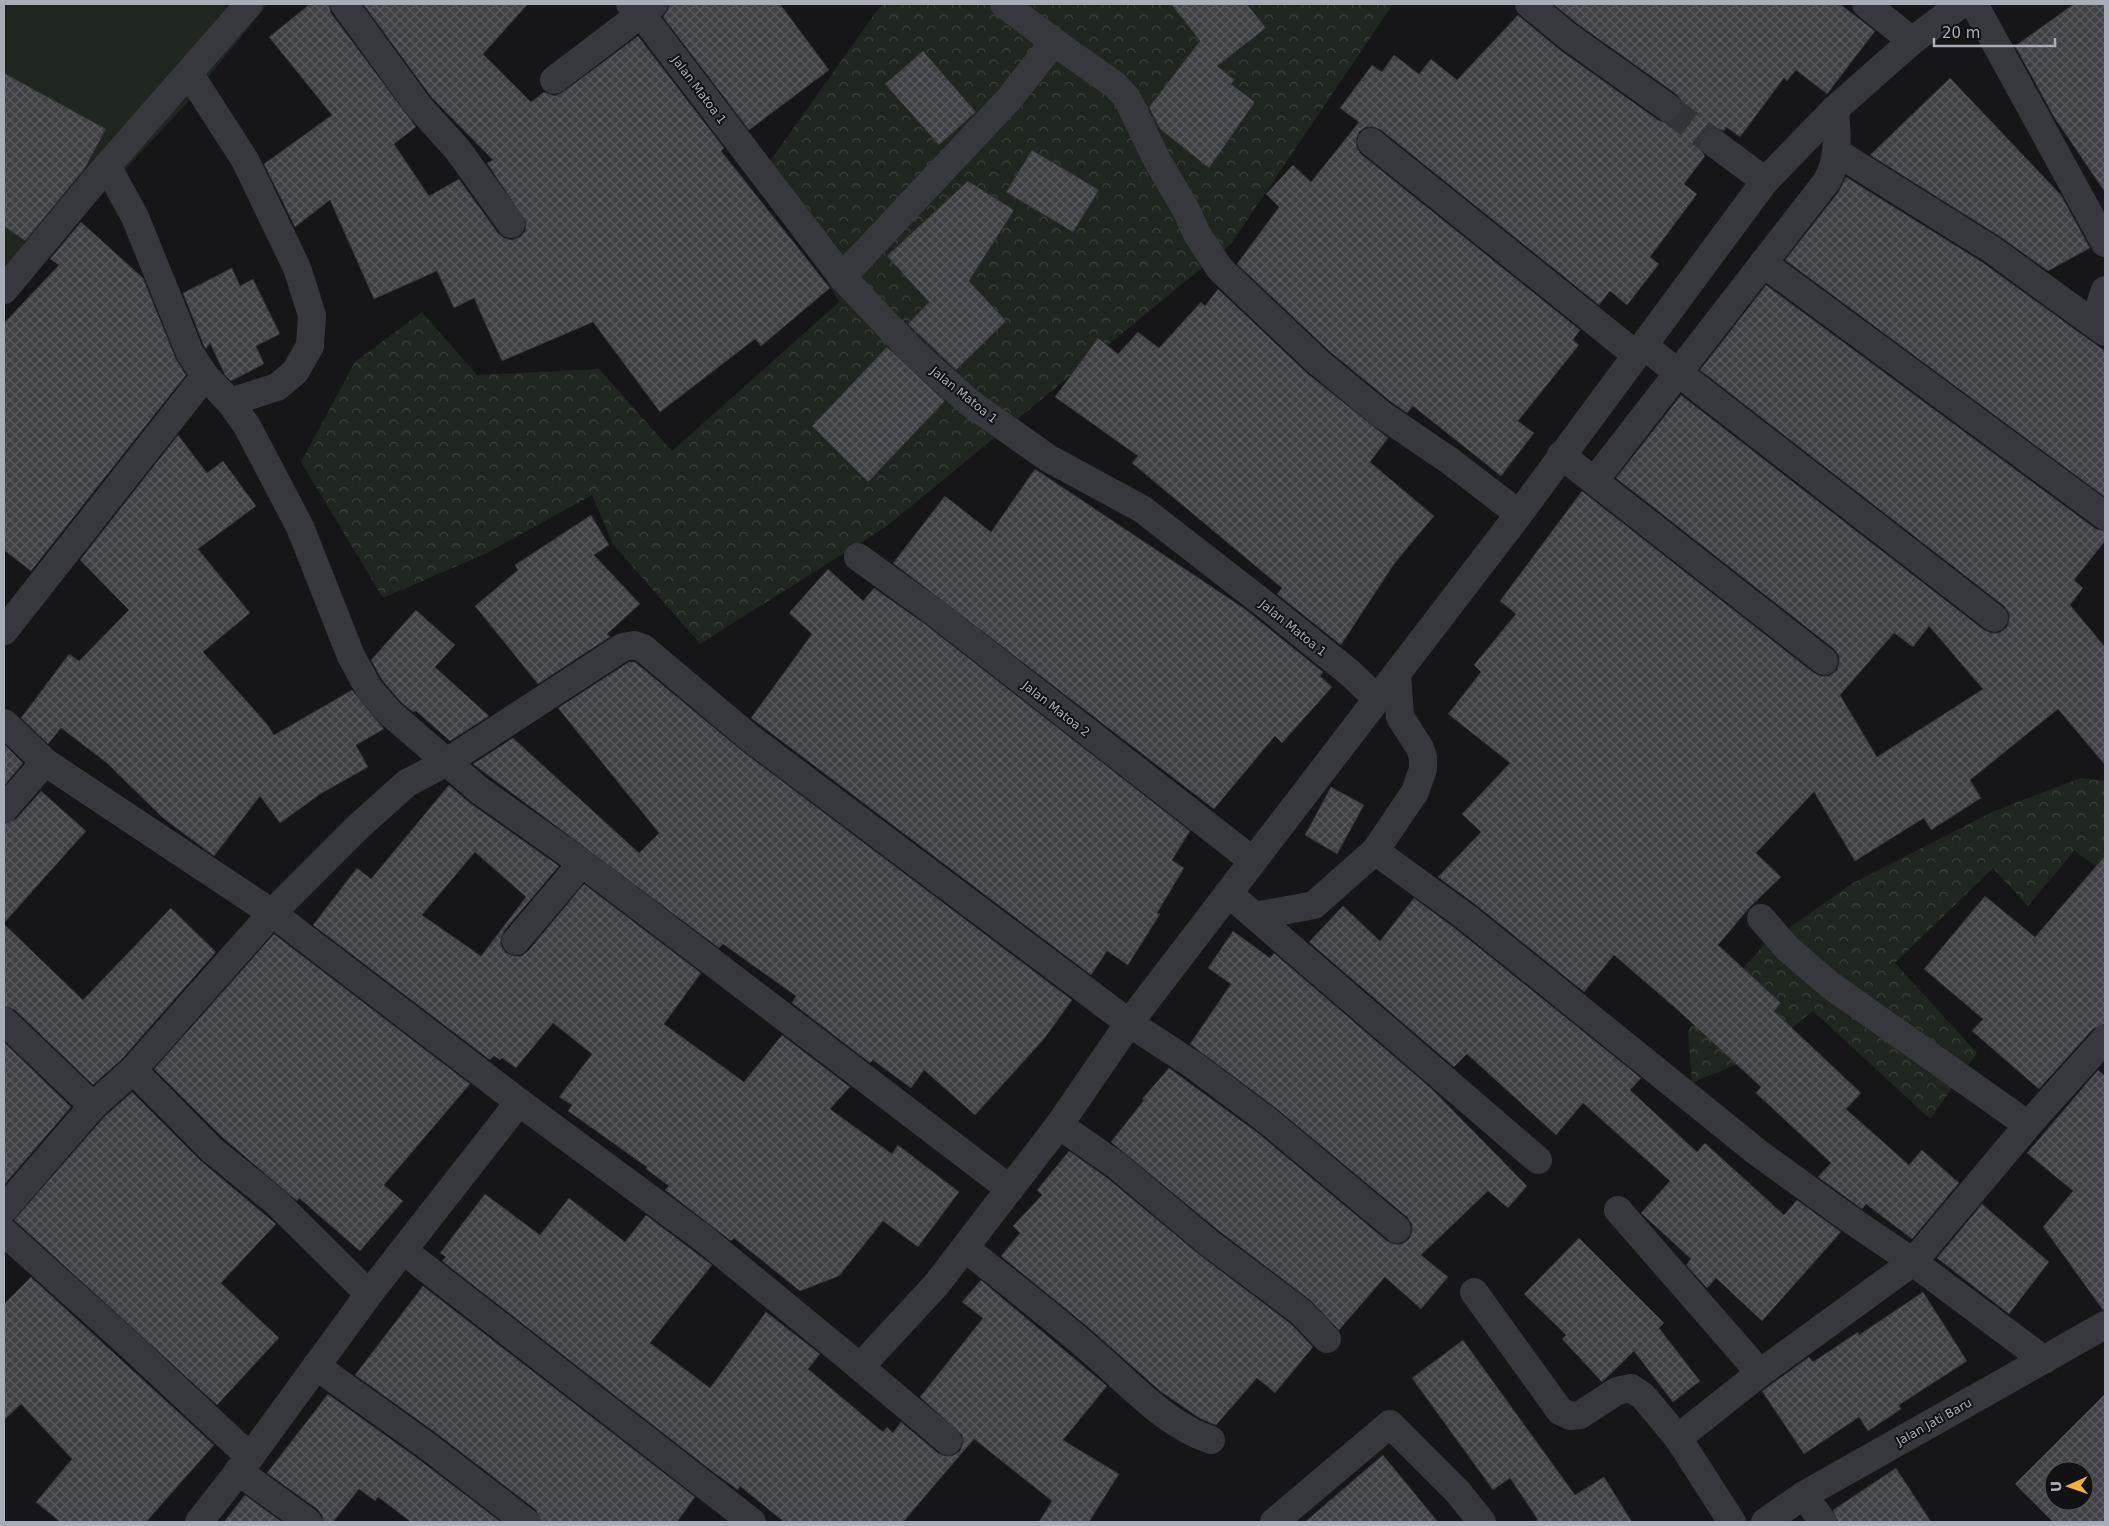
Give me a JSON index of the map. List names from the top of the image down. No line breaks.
{"streets":{"street":["Jalan Matoa 1","Jalan Matoa 2","Jalan Jati Baru"]},"scale_bar":"20 m","north":"left"}
